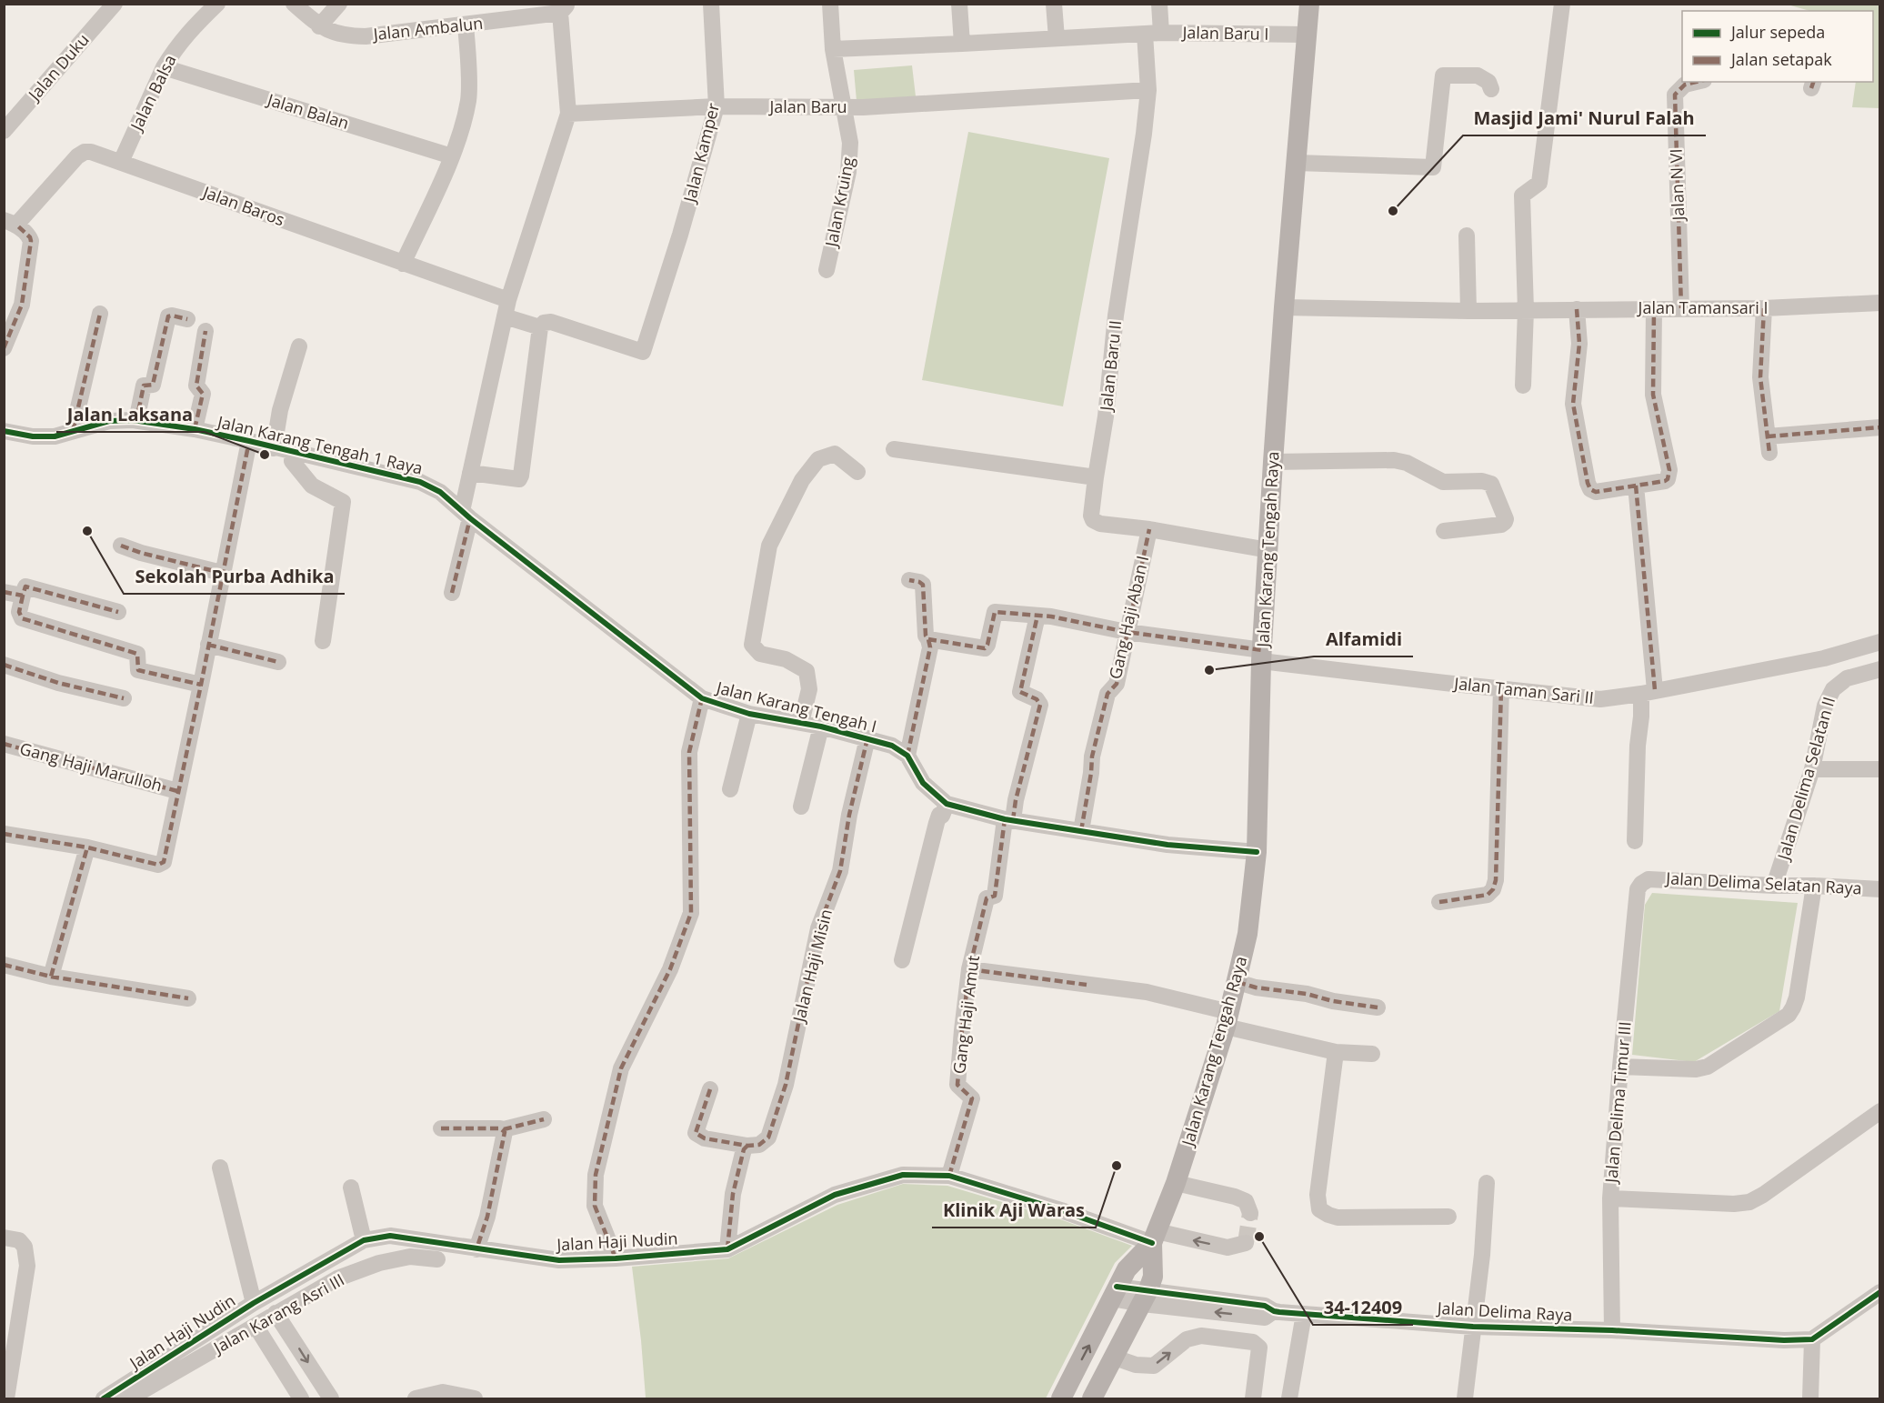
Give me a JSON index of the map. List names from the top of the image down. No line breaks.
{"streets":{"main road":["Jalan Karang Tengah Raya"],"street":["Jalan Ambalun","Jalan Baru I","Jalan Duku","Jalan Balsa","Jalan Baru","Jalan Balan","Jalan Kamper","Jalan N VI","Jalan Kruing","Jalan Baros","Jalan Tamansari I","Jalan Baru II","Jalan Karang Tengah 1 Raya","Gang Haji Aban I","Jalan Taman Sari II","Jalan Karang Tengah I","Gang Haji Marulloh","Jalan Delima Selatan II","Jalan Delima Selatan Raya","Jalan Haji Misin","Gang Haji Amut","Jalan Delima Timur III","Jalan Haji Nudin","Jalan Delima Raya","Jalan Karang Asri III"]},"crossings":[["Jalan Baru I","Jalan Kruing"],["Jalan Baru I","Jalan Baru II"],["Jalan Baru I","Jalan Karang Tengah Raya"],["Jalan Balsa","Jalan Balan"],["Jalan Balsa","Jalan Baros"],["Jalan Baru","Jalan Kamper"],["Jalan Baru","Jalan Kruing"],["Jalan Baru","Jalan Baru II"],["Jalan Kamper","Jalan Baros"],["Jalan N VI","Jalan Tamansari I"],["Jalan Tamansari I","Jalan Karang Tengah Raya"],["Jalan Baru II","Jalan Karang Tengah Raya"],["Jalan Baru II","Gang Haji Aban I"],["Jalan Karang Tengah 1 Raya","Jalan Karang Tengah I"],["Jalan Karang Tengah Raya","Jalan Taman Sari II"],["Jalan Karang Tengah Raya","Jalan Haji Nudin"],["Jalan Karang Tengah Raya","Jalan Delima Raya"],["Gang Haji Aban I","Jalan Taman Sari II"],["Jalan Karang Tengah I","Jalan Haji Misin"],["Jalan Delima Selatan II","Jalan Delima Selatan Raya"],["Jalan Delima Selatan Raya","Jalan Delima Timur III"],["Gang Haji Amut","Jalan Haji Nudin"],["Jalan Delima Timur III","Jalan Delima Raya"]],"places":["Masjid Jami' Nurul Falah","Jalan Laksana","Sekolah Purba Adhika","Alfamidi","Klinik Aji Waras","34-12409"],"legend":["Jalur sepeda","Jalan setapak"]}
